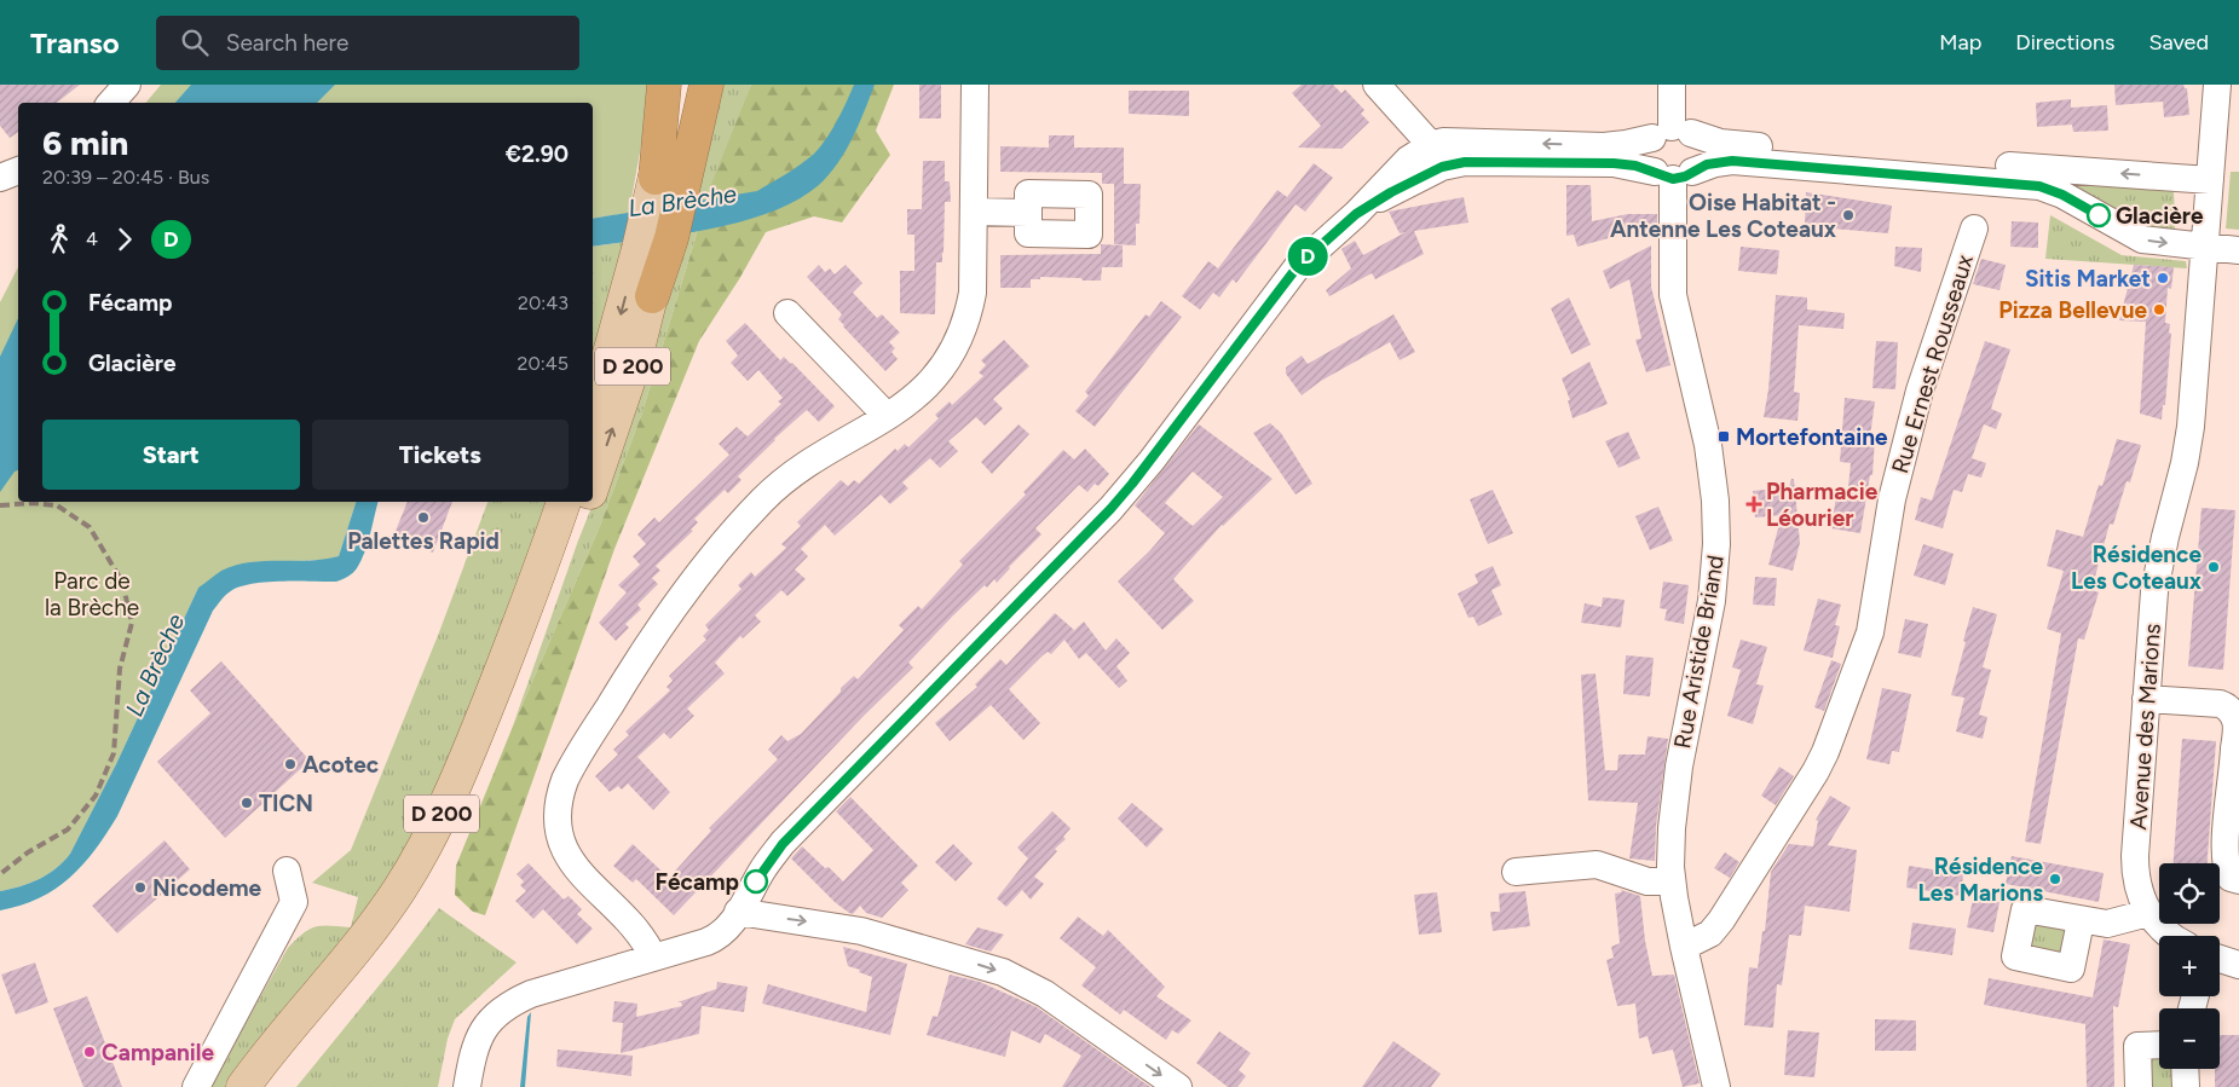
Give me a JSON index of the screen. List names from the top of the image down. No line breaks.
{"streets":{"highway":["D 200"],"street":["Rue Ernest Rousseaux","Rue Aristide Briand","Avenue des Marions"]},"crossings":[["Rue Ernest Rousseaux","Rue Aristide Briand"]],"water":["La Brèche"],"parks":["Parc de la Brèche"],"places":{"other":["Oise Habitat - Antenne Les Coteaux","Glacière","Sitis Market","Pizza Bellevue","Palettes Rapid","Résidence Les Coteaux","Acotec","TICN","Résidence Les Marions","Fécamp","Nicodeme","Campanile"],"transit":["Mortefontaine"],"health":["Pharmacie Léourier"]},"lines":["bus line D"],"page":{"header":"Transo","search":"Search here","nav":["Map","Directions","Saved"],"on_map":"D","heading":["6 min","20:39 – 20:45 · Bus","€2.90"],"legs":["4","D"],"list":[{"name":"Fécamp","value":"20:43"},{"name":"Glacière","value":"20:45"}],"buttons":["Start","Tickets"],"map_buttons":["+","−"]}}
